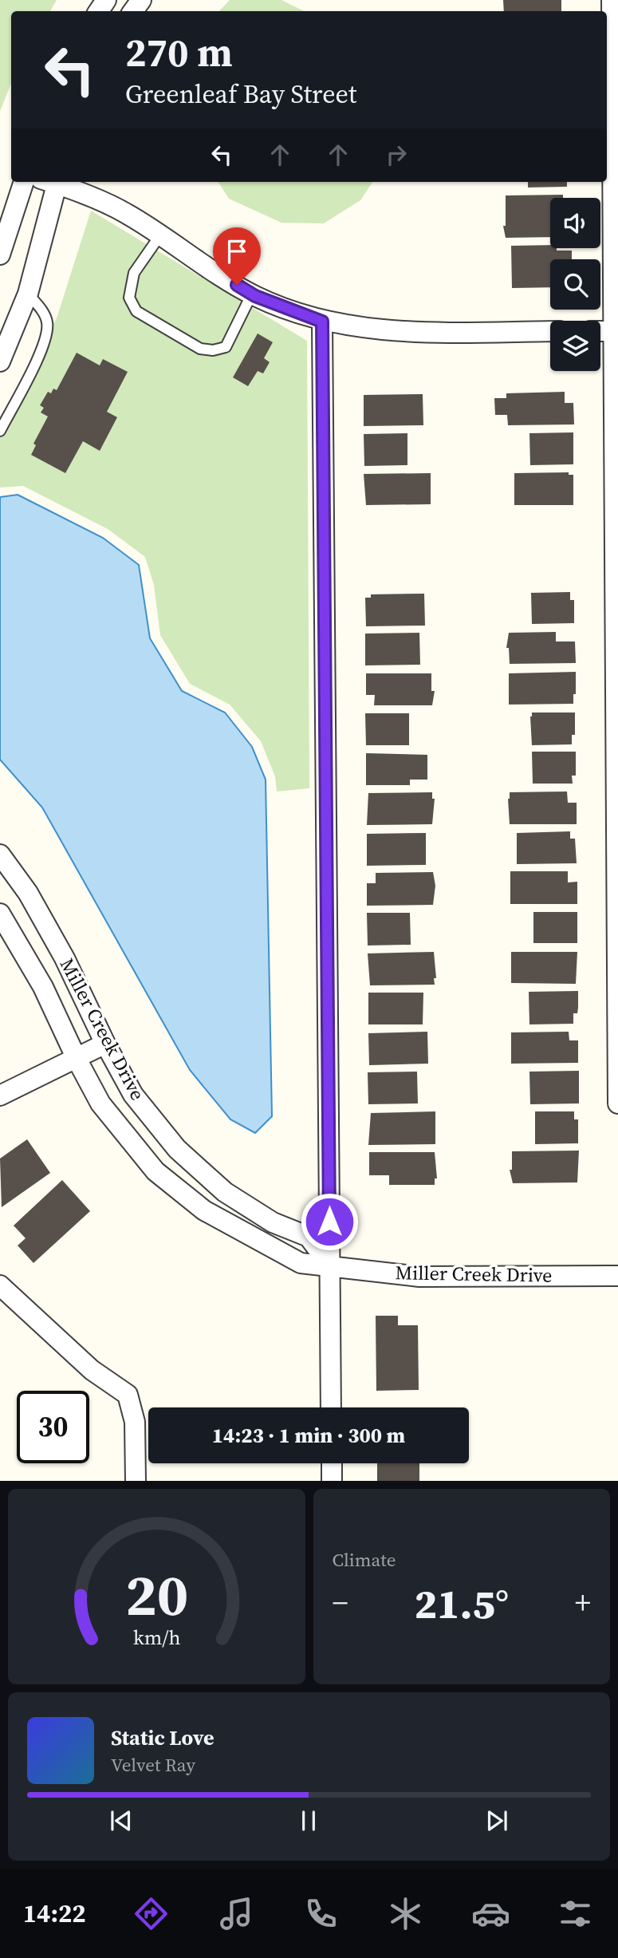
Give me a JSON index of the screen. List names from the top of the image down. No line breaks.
{"streets":{"street":["Miller Creek Drive"]},"page":{"turn":["270 m","Greenleaf Bay Street"],"limit":"30","trip":"14:23 · 1 min · 300 m","tile":"Climate","heat":["−","21.5°","+"],"song":["Static Love","Velvet Ray"],"tabs":"14:22","gauge":["20","km/h"]}}
